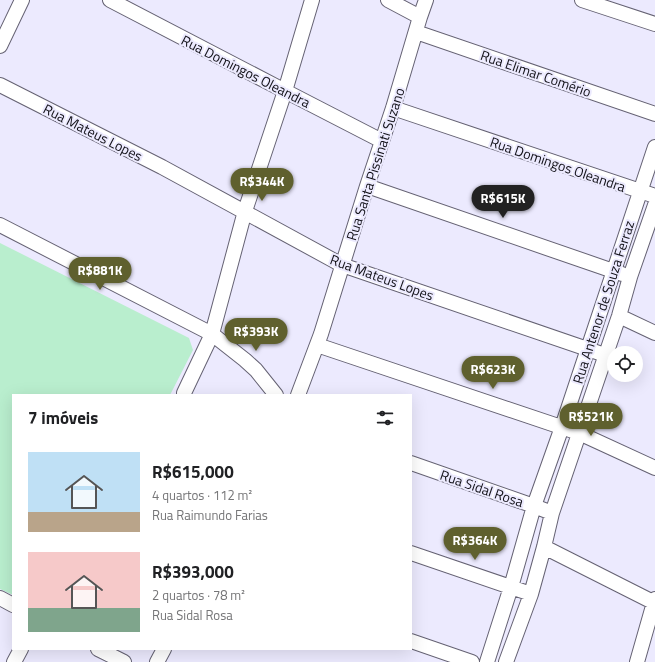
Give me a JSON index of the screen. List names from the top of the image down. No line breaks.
{"streets":{"street":["Rua Domingos Oleandra","Rua Elimar Comério","Rua Mateus Lopes","Rua Santa Pissinati Suzano","Rua Antenor de Souza Ferraz","Rua Sidal Rosa"]},"crossings":[["Rua Domingos Oleandra","Rua Santa Pissinati Suzano"],["Rua Domingos Oleandra","Rua Antenor de Souza Ferraz"],["Rua Elimar Comério","Rua Santa Pissinati Suzano"],["Rua Mateus Lopes","Rua Santa Pissinati Suzano"],["Rua Mateus Lopes","Rua Antenor de Souza Ferraz"],["Rua Antenor de Souza Ferraz","Rua Sidal Rosa"]],"page":{"price":["R$344K","R$615K","R$881K","R$393K","R$623K","R$521K","R$364K"],"heading":"7 imóveis","list":[{"name":"R$615,000","note":"4 quartos · 112 m² · Rua Raimundo Farias"},{"name":"R$393,000","note":"2 quartos · 78 m² · Rua Sidal Rosa"}]}}
